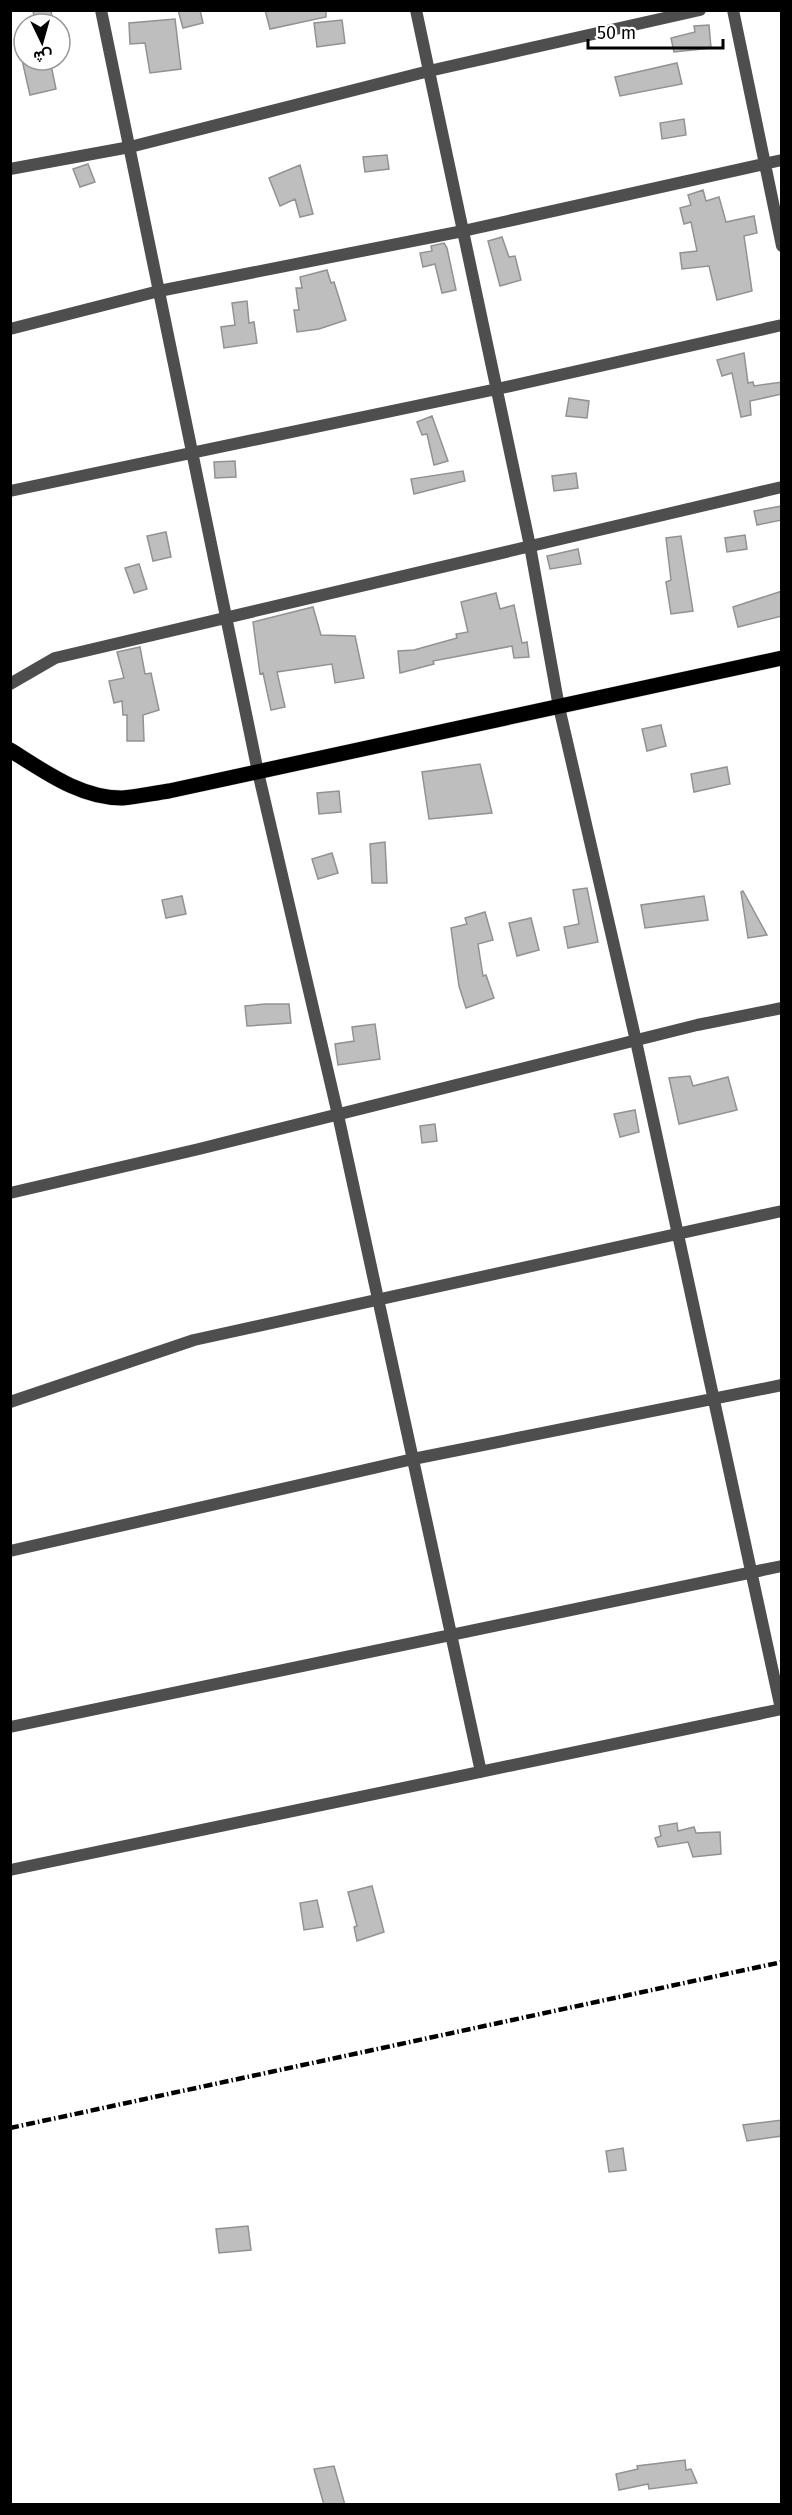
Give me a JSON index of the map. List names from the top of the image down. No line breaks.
{"scale_bar":"50 m","north":"bottom"}
